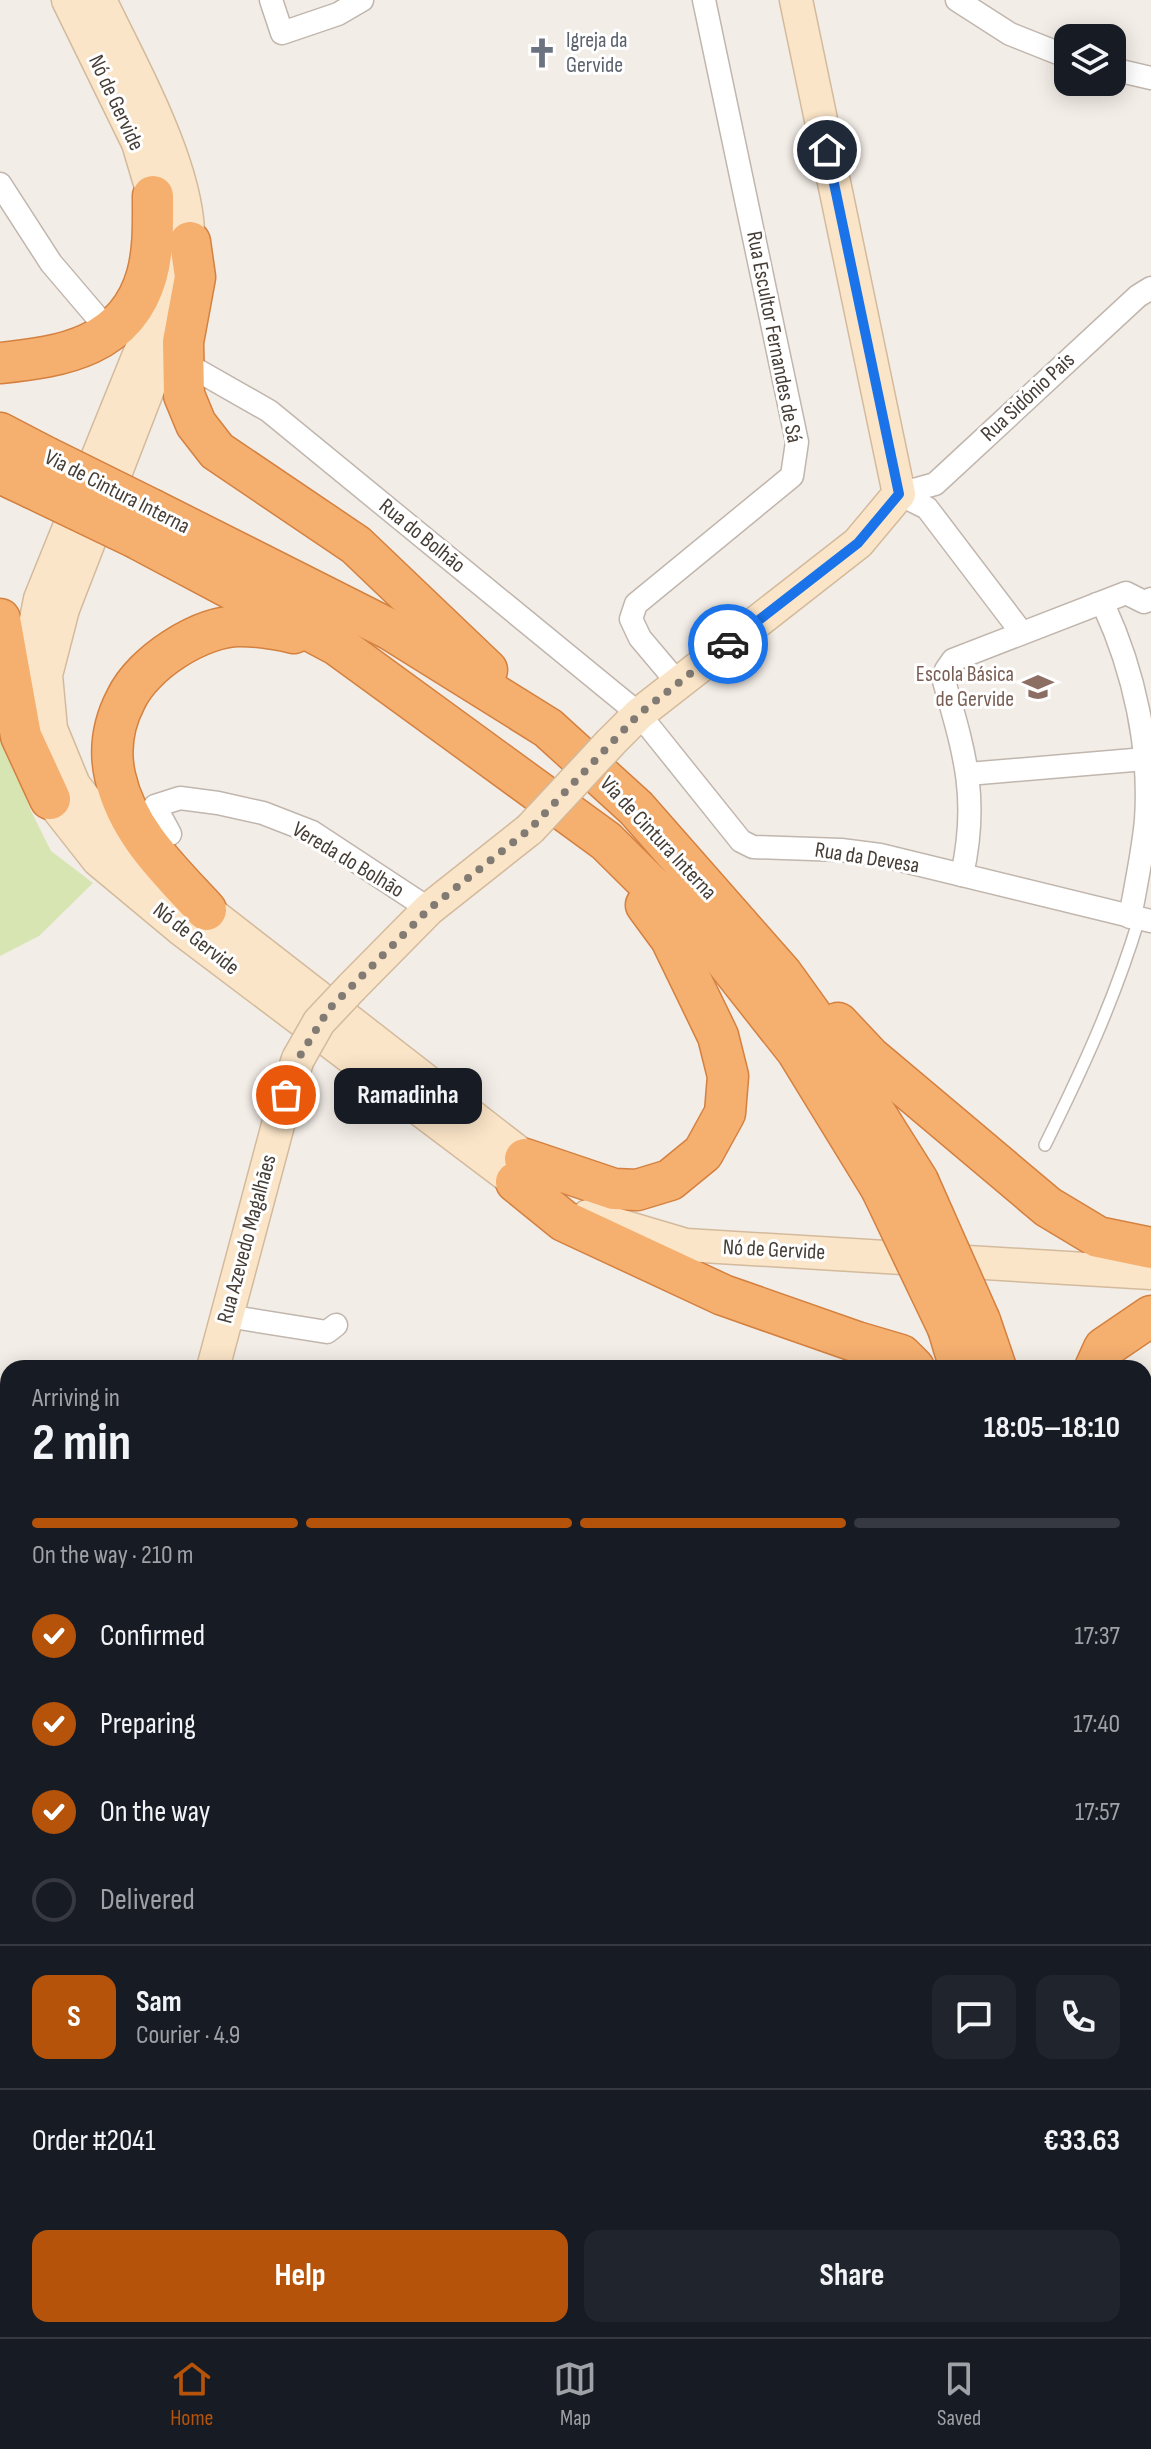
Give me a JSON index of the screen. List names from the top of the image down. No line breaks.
{"streets":{"highway":["Via de Cintura Interna"],"main road":["Nó de Gervide","Rua Azevedo Magalhães"],"street":["Rua Escultor Fernandes de Sá","Rua Sidónio Pais","Rua do Bolhão","Rua da Devesa","Vereda do Bolhão"]},"crossings":[["Rua Escultor Fernandes de Sá","Rua Azevedo Magalhães"],["Rua Sidónio Pais","Rua Azevedo Magalhães"],["Rua do Bolhão","Rua da Devesa"],["Rua do Bolhão","Rua Azevedo Magalhães"],["Rua da Devesa","Rua Azevedo Magalhães"],["Vereda do Bolhão","Rua Azevedo Magalhães"]],"places":{"church":["Igreja da Gervide"],"school or university":["Escola Básica de Gervide"],"other":["Ramadinha"]},"page":{"bubble":"Ramadinha","heading":["2 min","Arriving in","18:05–18:10"],"panel":["Sam","Courier · 4.9","Order #2041","€33.63"],"bar":"On the way · 210 m","list":[["Confirmed","17:37"],["Preparing","17:40"],["On the way","17:57"],"Delivered"],"round":"S","buttons":["Help","Share"],"tabs":["Home","Map","Saved"]}}
